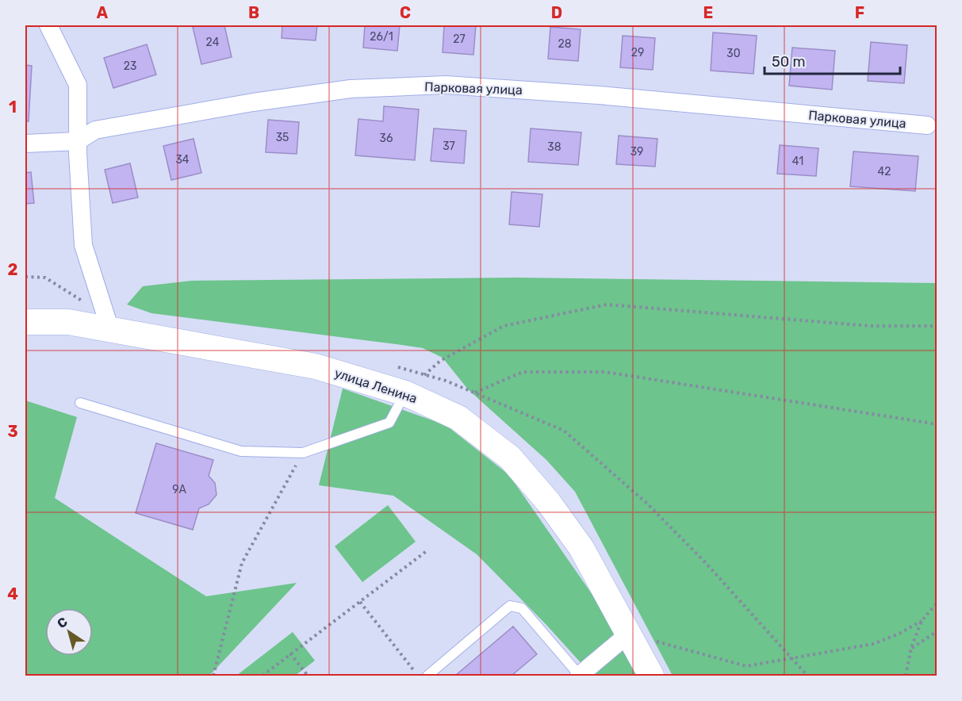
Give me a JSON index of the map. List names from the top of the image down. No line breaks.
{"streets":{"street":["Парковая улица","улица Ленина"]},"house_numbers":["26/1","27","24","28","29","30","23","35","36","37","38","39","34","41","42","9А"],"scale_bar":"50 m","north":"top left","grid":{"columns":["A","B","C","D","E","F"],"rows":["1","2","3","4"]}}
